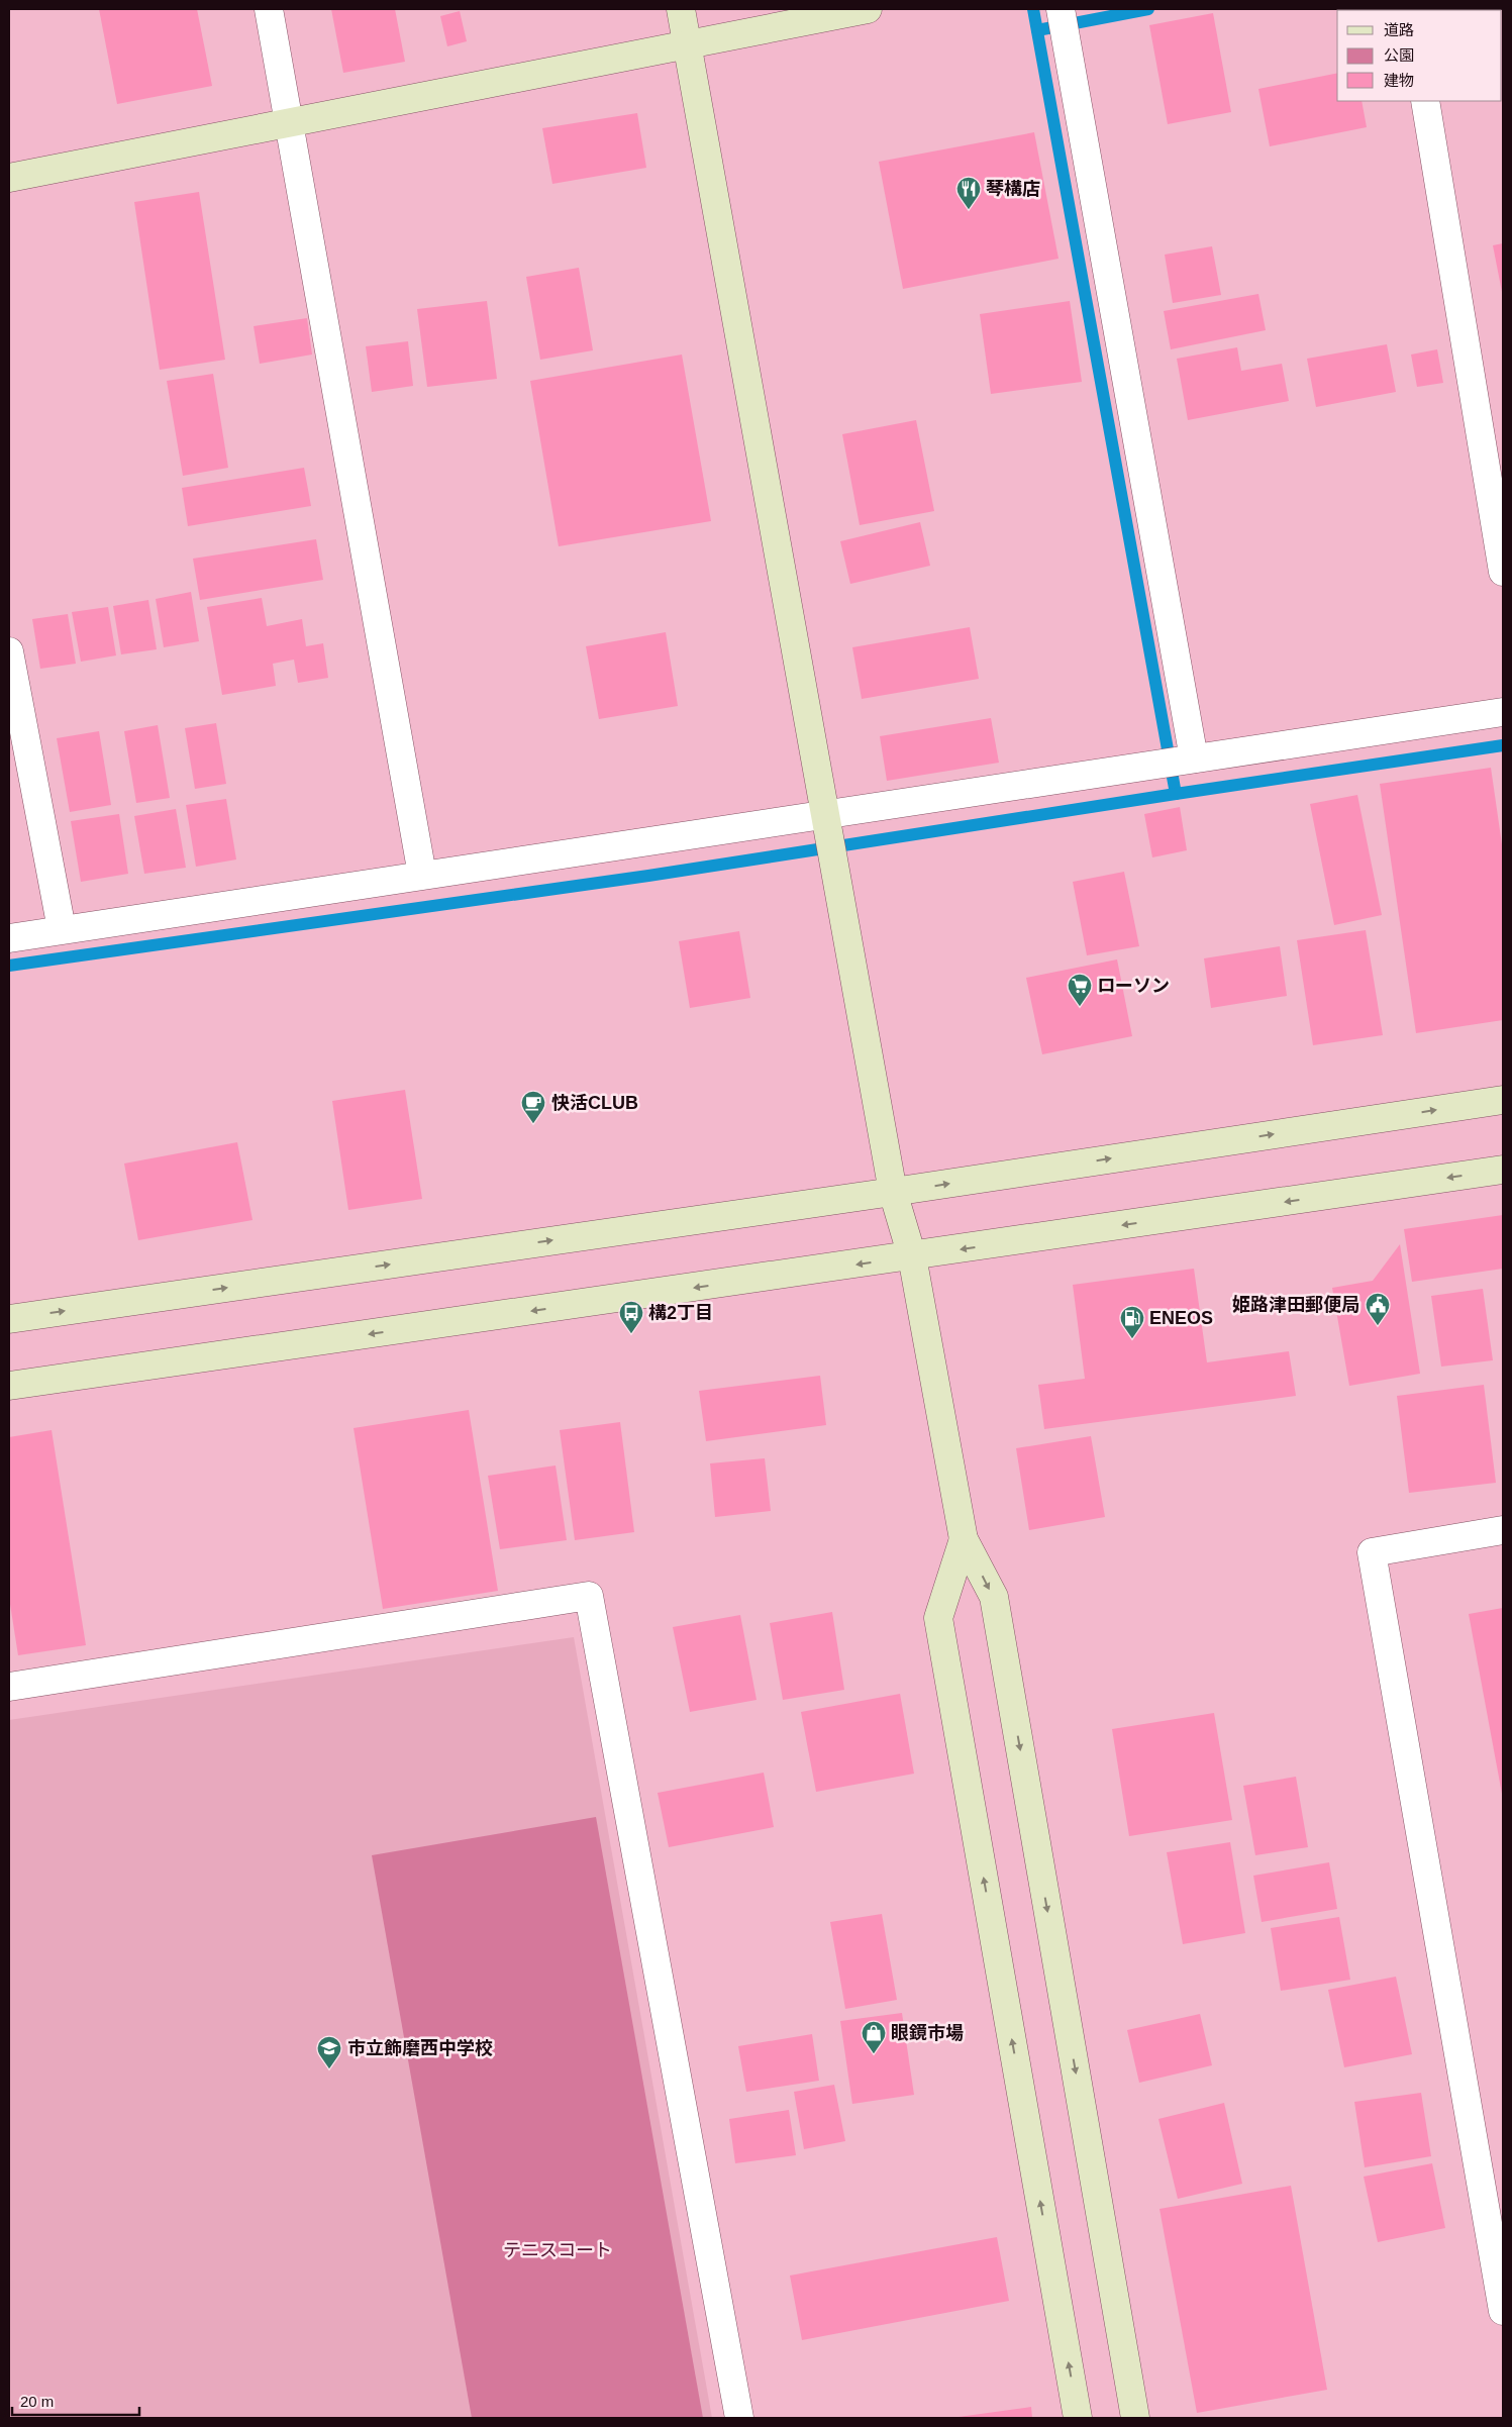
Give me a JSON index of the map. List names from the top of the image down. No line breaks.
{"parks":["テニスコート"],"places":{"restaurant":["琴構店"],"supermarket":["ローソン"],"cafe":["快活CLUB"],"public building":["姫路津田郵便局"],"bus stop":["構2丁目"],"fuel station":["ENEOS"],"shop":["眼鏡市場"],"school or university":["市立飾磨西中学校"]},"legend":["道路","公園","建物"],"scale_bar":"20 m"}
